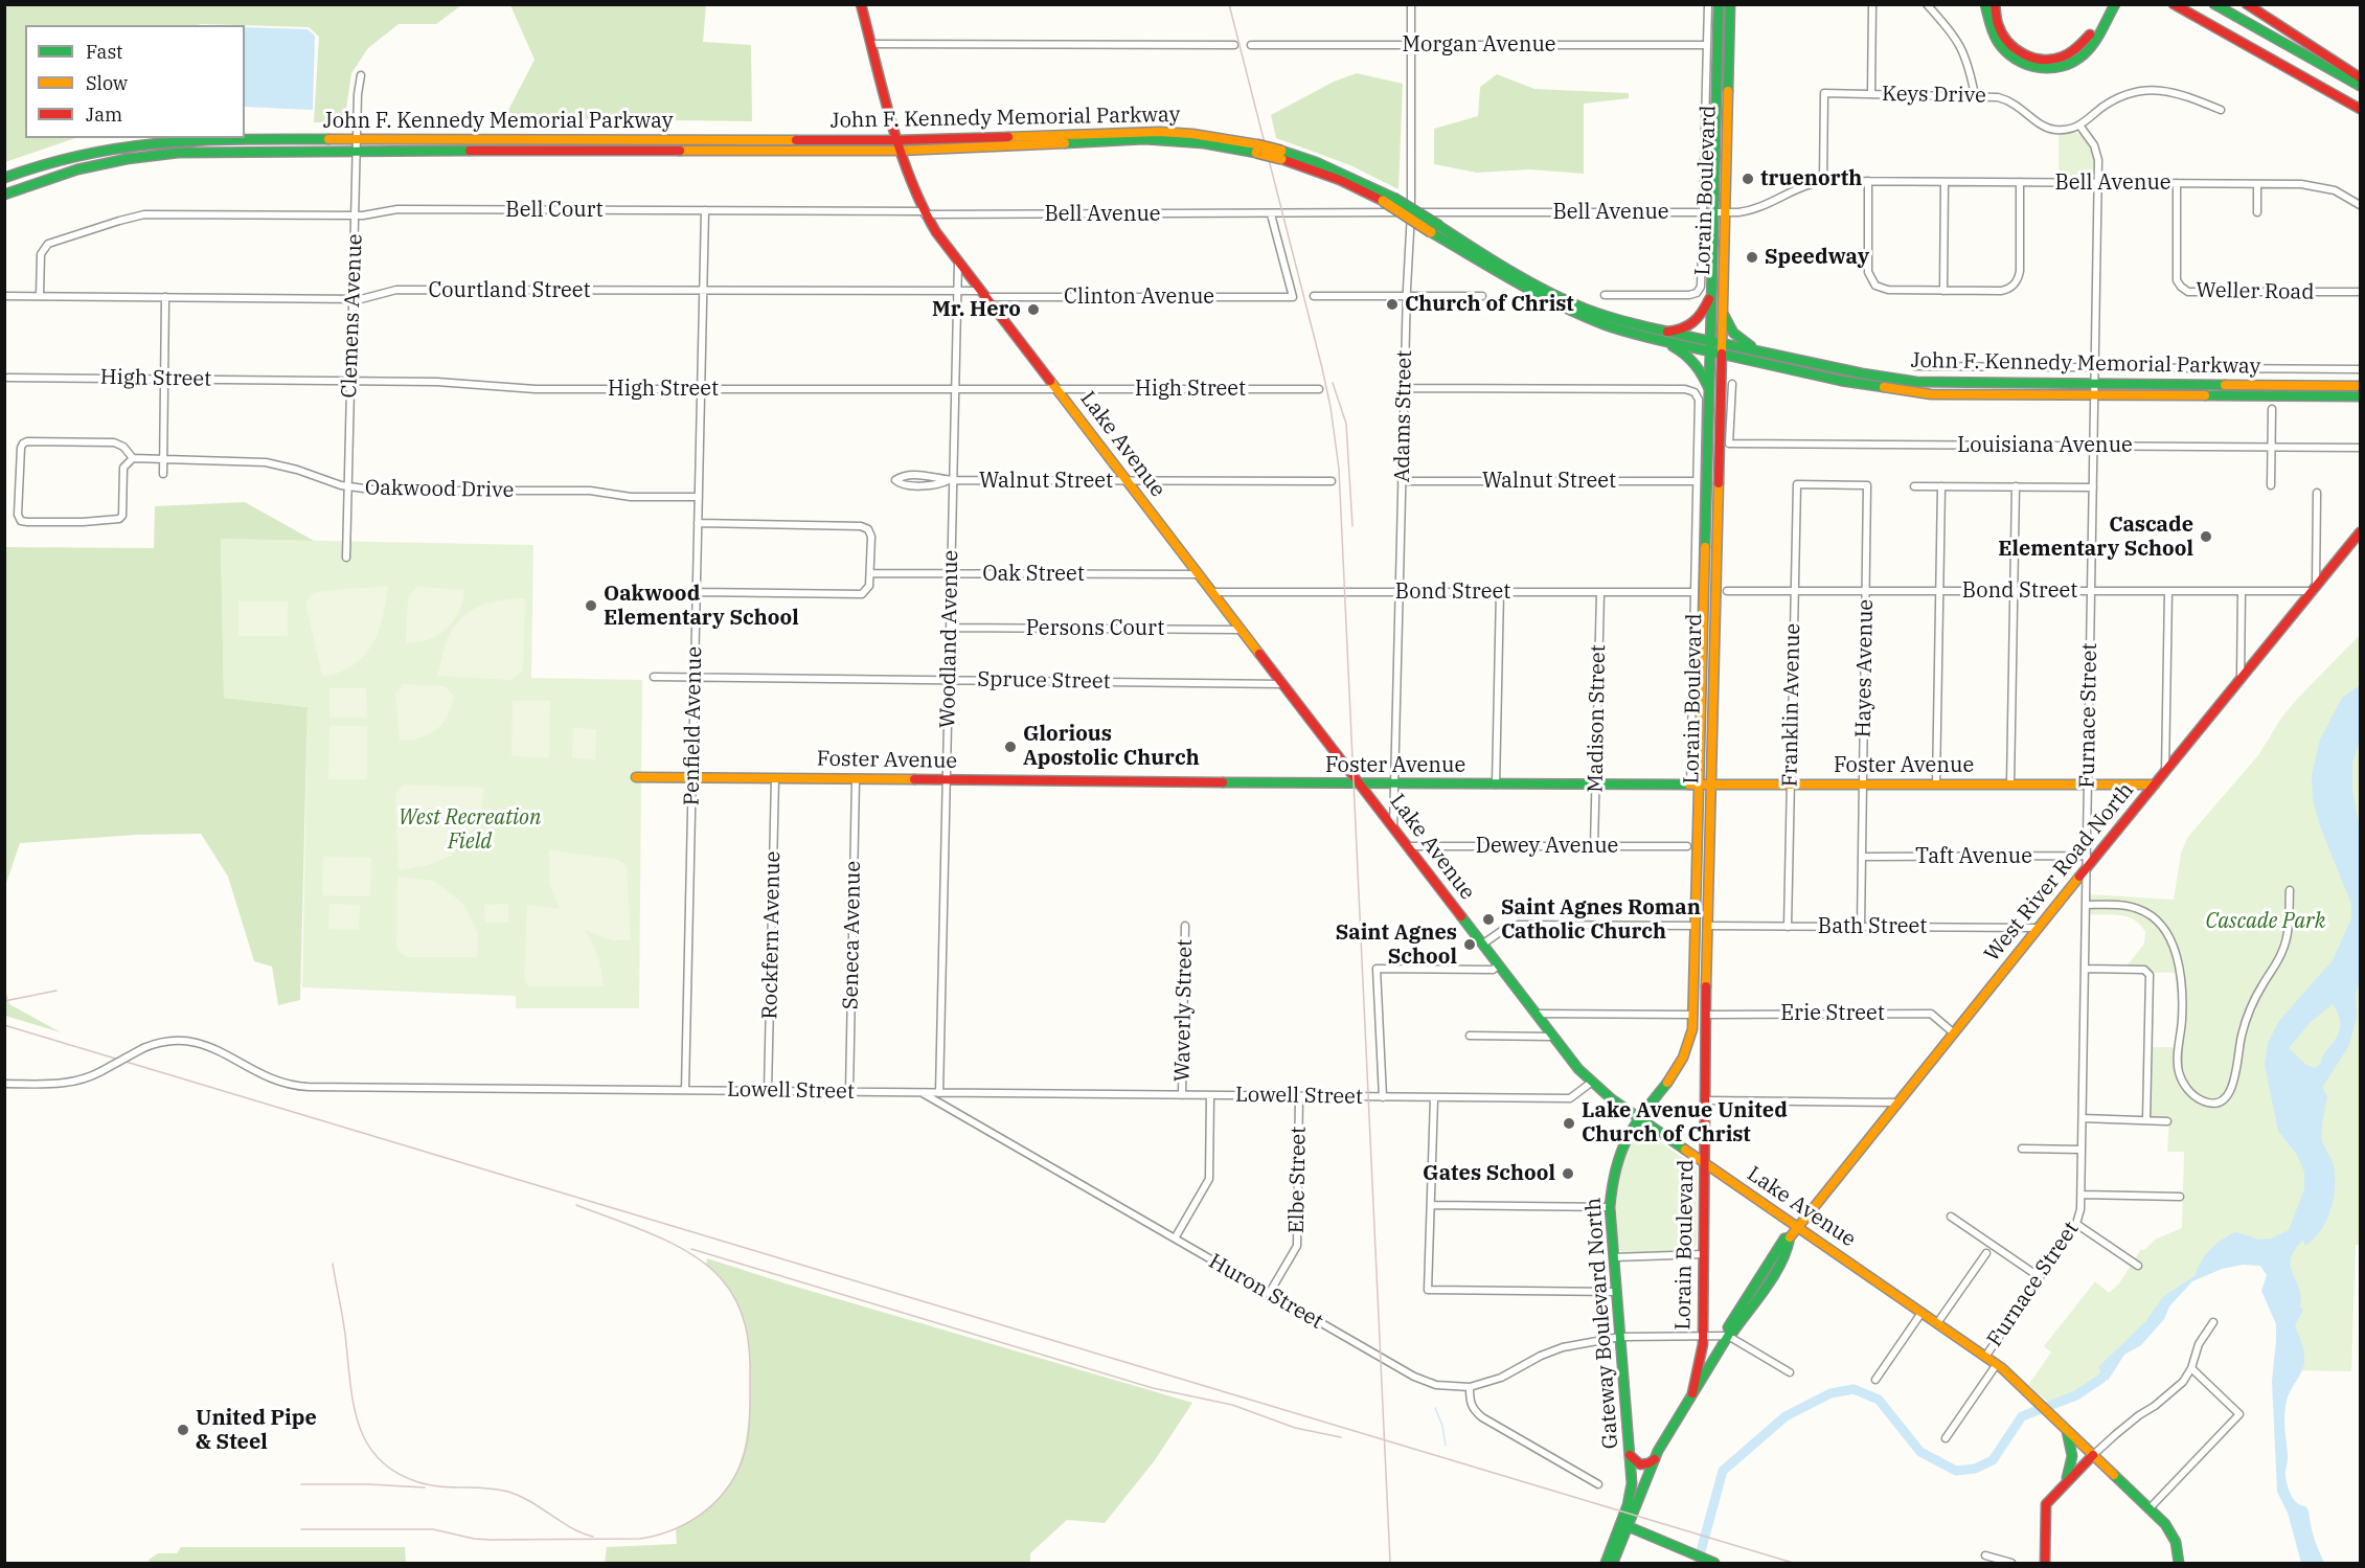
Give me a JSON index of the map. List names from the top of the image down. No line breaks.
{"streets":{"main road":["John F. Kennedy Memorial Parkway","Lorain Boulevard","Lake Avenue","Foster Avenue","West River Road North","Gateway Boulevard North"],"street":["Morgan Avenue","Keys Drive","Bell Avenue","Bell Court","Courtland Street","Weller Road","Clinton Avenue","Clemens Avenue","High Street","Adams Street","Louisiana Avenue","Walnut Street","Oakwood Drive","Oak Street","Bond Street","Persons Court","Woodland Avenue","Hayes Avenue","Spruce Street","Franklin Avenue","Furnace Street","Madison Street","Penfield Avenue","Dewey Avenue","Taft Avenue","Bath Street","Rockfern Avenue","Seneca Avenue","Waverly Street","Erie Street","Lowell Street","Elbe Street","Huron Street"]},"crossings":[["Morgan Avenue","Lorain Boulevard"],["Morgan Avenue","Adams Street"],["Keys Drive","Bell Avenue"],["Keys Drive","Furnace Street"],["John F. Kennedy Memorial Parkway","Lorain Boulevard"],["John F. Kennedy Memorial Parkway","Clemens Avenue"],["John F. Kennedy Memorial Parkway","Lake Avenue"],["John F. Kennedy Memorial Parkway","Furnace Street"],["Bell Avenue","Lorain Boulevard"],["Bell Avenue","Bell Court"],["Bell Avenue","Weller Road"],["Bell Avenue","Clinton Avenue"],["Bell Avenue","Adams Street"],["Bell Avenue","Lake Avenue"],["Bell Avenue","Furnace Street"],["Lorain Boulevard","Lake Avenue"],["Lorain Boulevard","Walnut Street"],["Lorain Boulevard","Bond Street"],["Lorain Boulevard","Foster Avenue"],["Lorain Boulevard","West River Road North"],["Lorain Boulevard","Bath Street"],["Lorain Boulevard","Erie Street"],["Lorain Boulevard","Gateway Boulevard North"],["Bell Court","Courtland Street"],["Bell Court","Clemens Avenue"],["Bell Court","Lake Avenue"],["Bell Court","Penfield Avenue"],["Courtland Street","Clinton Avenue"],["Courtland Street","Clemens Avenue"],["Courtland Street","Lake Avenue"],["Courtland Street","Woodland Avenue"],["Courtland Street","Penfield Avenue"],["Clinton Avenue","Lake Avenue"],["Clemens Avenue","High Street"],["Clemens Avenue","Oakwood Drive"],["High Street","Lake Avenue"],["High Street","Woodland Avenue"],["High Street","Penfield Avenue"],["Adams Street","Lake Avenue"],["Adams Street","Walnut Street"],["Adams Street","Bond Street"],["Adams Street","Foster Avenue"],["Lake Avenue","Walnut Street"],["Lake Avenue","Oak Street"],["Lake Avenue","Bond Street"],["Lake Avenue","Persons Court"],["Lake Avenue","Woodland Avenue"],["Lake Avenue","Spruce Street"],["Lake Avenue","Furnace Street"],["Lake Avenue","Foster Avenue"],["Lake Avenue","Dewey Avenue"],["Lake Avenue","West River Road North"],["Lake Avenue","Lowell Street"],["Lake Avenue","Gateway Boulevard North"],["Louisiana Avenue","Furnace Street"],["Walnut Street","Woodland Avenue"],["Oakwood Drive","Penfield Avenue"],["Oak Street","Woodland Avenue"],["Bond Street","Hayes Avenue"],["Bond Street","Franklin Avenue"],["Bond Street","Furnace Street"],["Bond Street","Madison Street"],["Bond Street","West River Road North"],["Persons Court","Woodland Avenue"],["Woodland Avenue","Spruce Street"],["Woodland Avenue","Foster Avenue"],["Woodland Avenue","Lowell Street"],["Hayes Avenue","Franklin Avenue"],["Hayes Avenue","Foster Avenue"],["Hayes Avenue","Taft Avenue"],["Hayes Avenue","Bath Street"],["Spruce Street","Penfield Avenue"],["Franklin Avenue","Foster Avenue"],["Franklin Avenue","Bath Street"],["Furnace Street","Foster Avenue"],["Furnace Street","Taft Avenue"],["Furnace Street","West River Road North"],["Madison Street","Foster Avenue"],["Madison Street","Dewey Avenue"],["Penfield Avenue","Foster Avenue"],["Penfield Avenue","Lowell Street"],["Foster Avenue","West River Road North"],["Foster Avenue","Rockfern Avenue"],["Foster Avenue","Seneca Avenue"],["West River Road North","Bath Street"],["West River Road North","Erie Street"],["West River Road North","Gateway Boulevard North"],["Rockfern Avenue","Lowell Street"],["Seneca Avenue","Lowell Street"],["Waverly Street","Lowell Street"],["Lowell Street","Elbe Street"],["Lowell Street","Huron Street"],["Elbe Street","Huron Street"]],"parks":["West Recreation Field","Cascade Park"],"places":["truenorth","Speedway","Church of Christ","Mr. Hero","Cascade Elementary School","Oakwood Elementary School","Glorious Apostolic Church","Saint Agnes Roman Catholic Church","Saint Agnes School","Lake Avenue United Church of Christ","Gates School","United Pipe & Steel"],"legend":["Fast","Slow","Jam"]}
